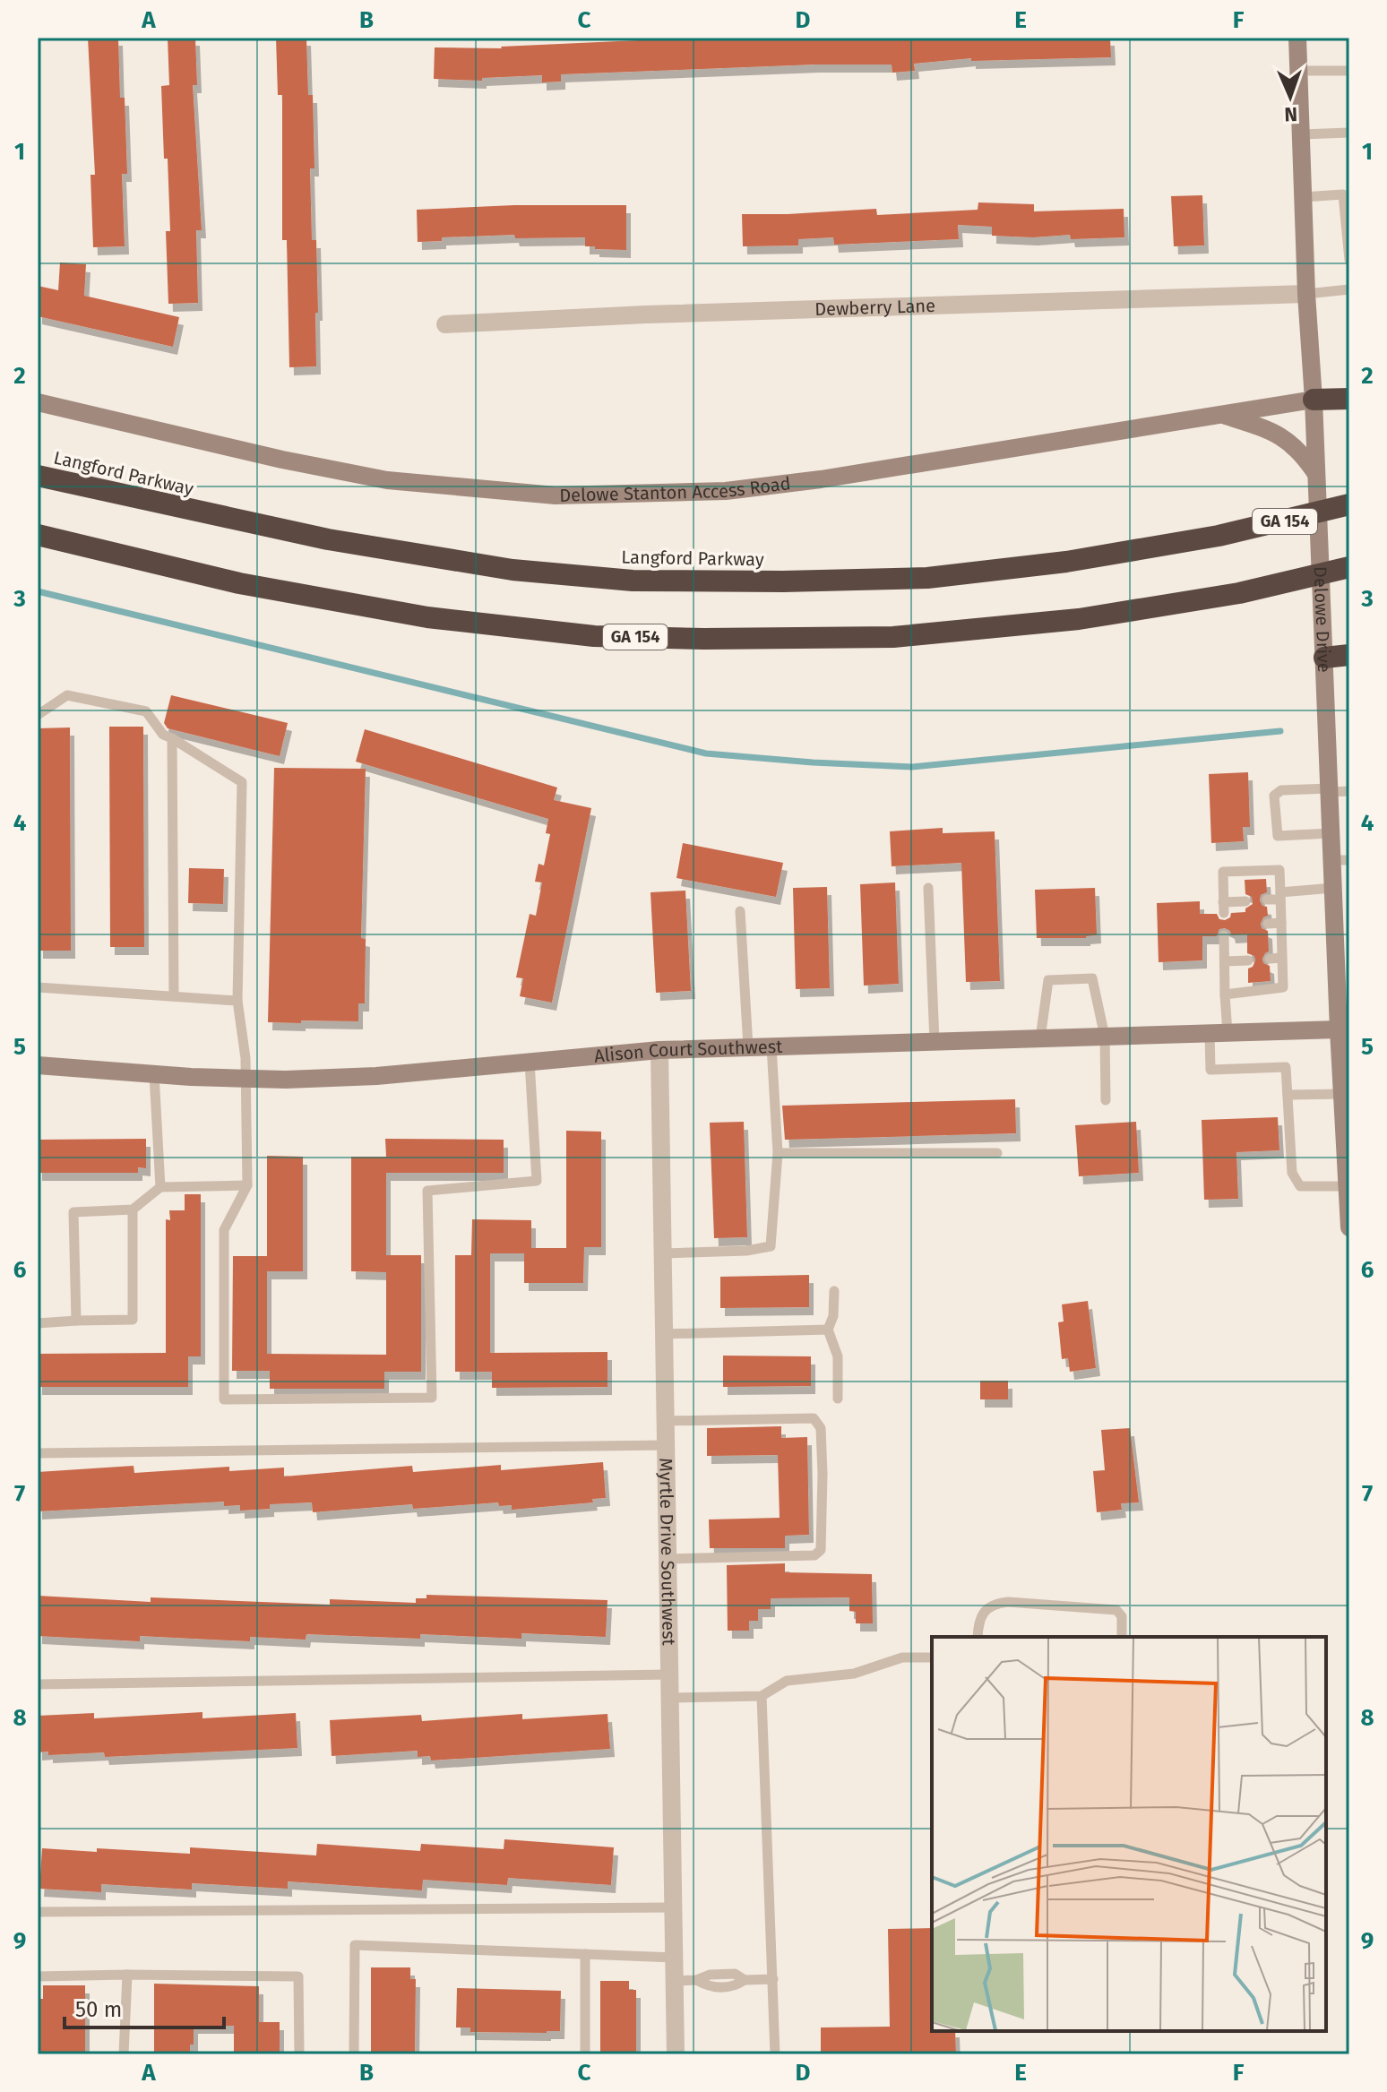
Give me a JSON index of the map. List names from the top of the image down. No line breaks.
{"streets":{"highway":["Langford Parkway","GA 154"],"street":["Dewberry Lane","Delowe Stanton Access Road","Delowe Drive","Alison Court Southwest","Myrtle Drive Southwest"]},"crossings":[["Dewberry Lane","Delowe Drive"],["Delowe Stanton Access Road","Delowe Drive"],["Delowe Drive","Alison Court Southwest"],["Alison Court Southwest","Myrtle Drive Southwest"]],"scale_bar":"50 m","north":"bottom","grid":{"columns":["A","B","C","D","E","F"],"rows":["1","2","3","4","5","6","7","8","9"]}}
